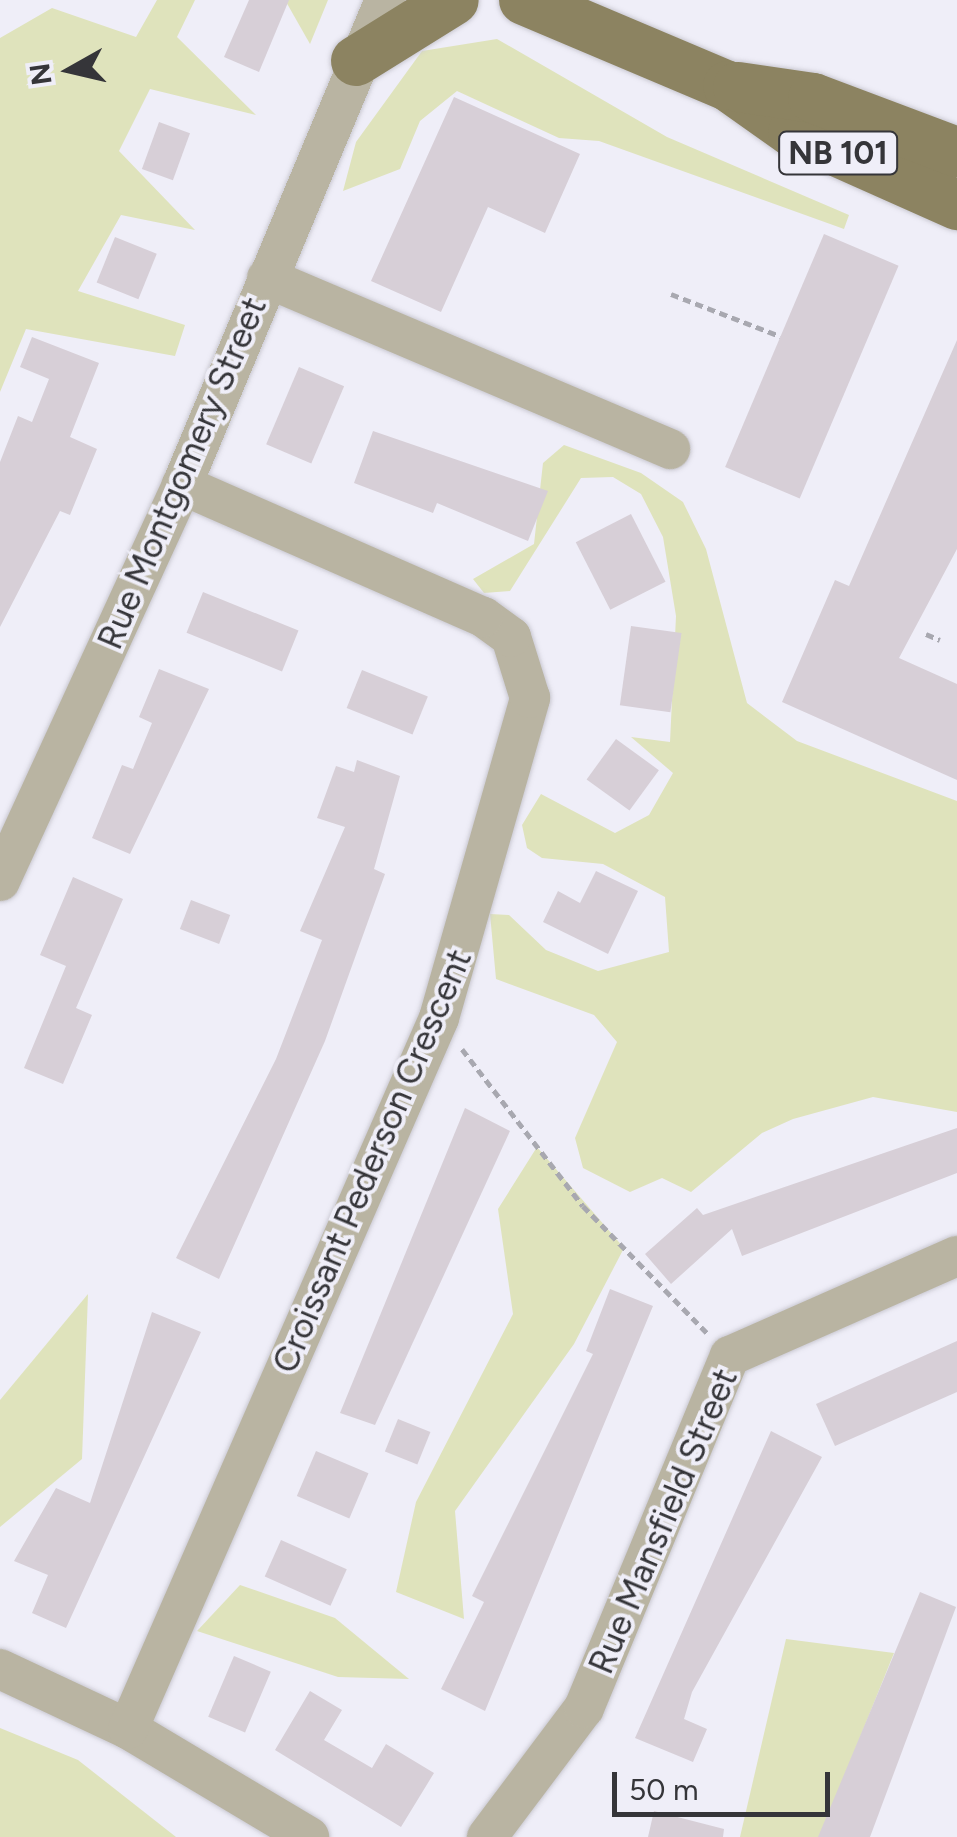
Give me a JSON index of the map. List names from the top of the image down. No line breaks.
{"streets":{"main road":["NB 101"],"street":["Rue Montgomery Street","Croissant Pederson Crescent","Rue Mansfield Street"]},"crossings":[["Rue Montgomery Street","Croissant Pederson Crescent"]],"scale_bar":"50 m","north":"left"}
